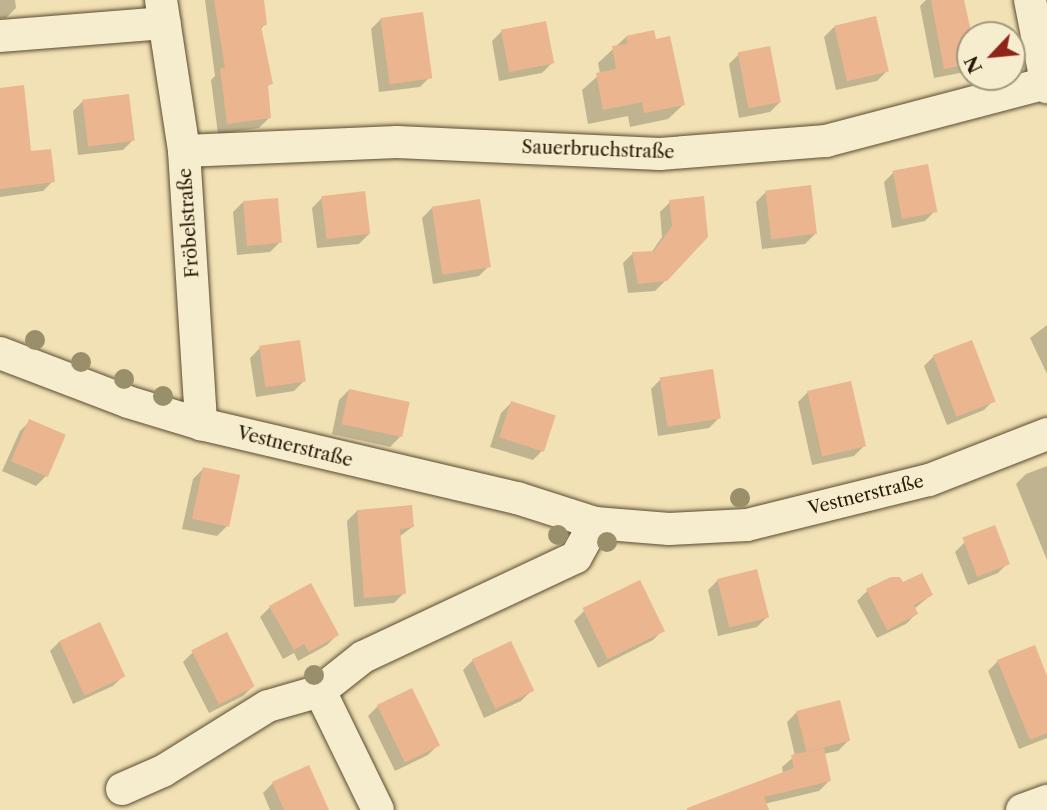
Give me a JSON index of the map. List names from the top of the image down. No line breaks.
{"streets":{"street":["Sauerbruchstraße","Fröbelstraße","Vestnerstraße"]},"crossings":[["Sauerbruchstraße","Fröbelstraße"],["Fröbelstraße","Vestnerstraße"]],"north":"bottom left"}
